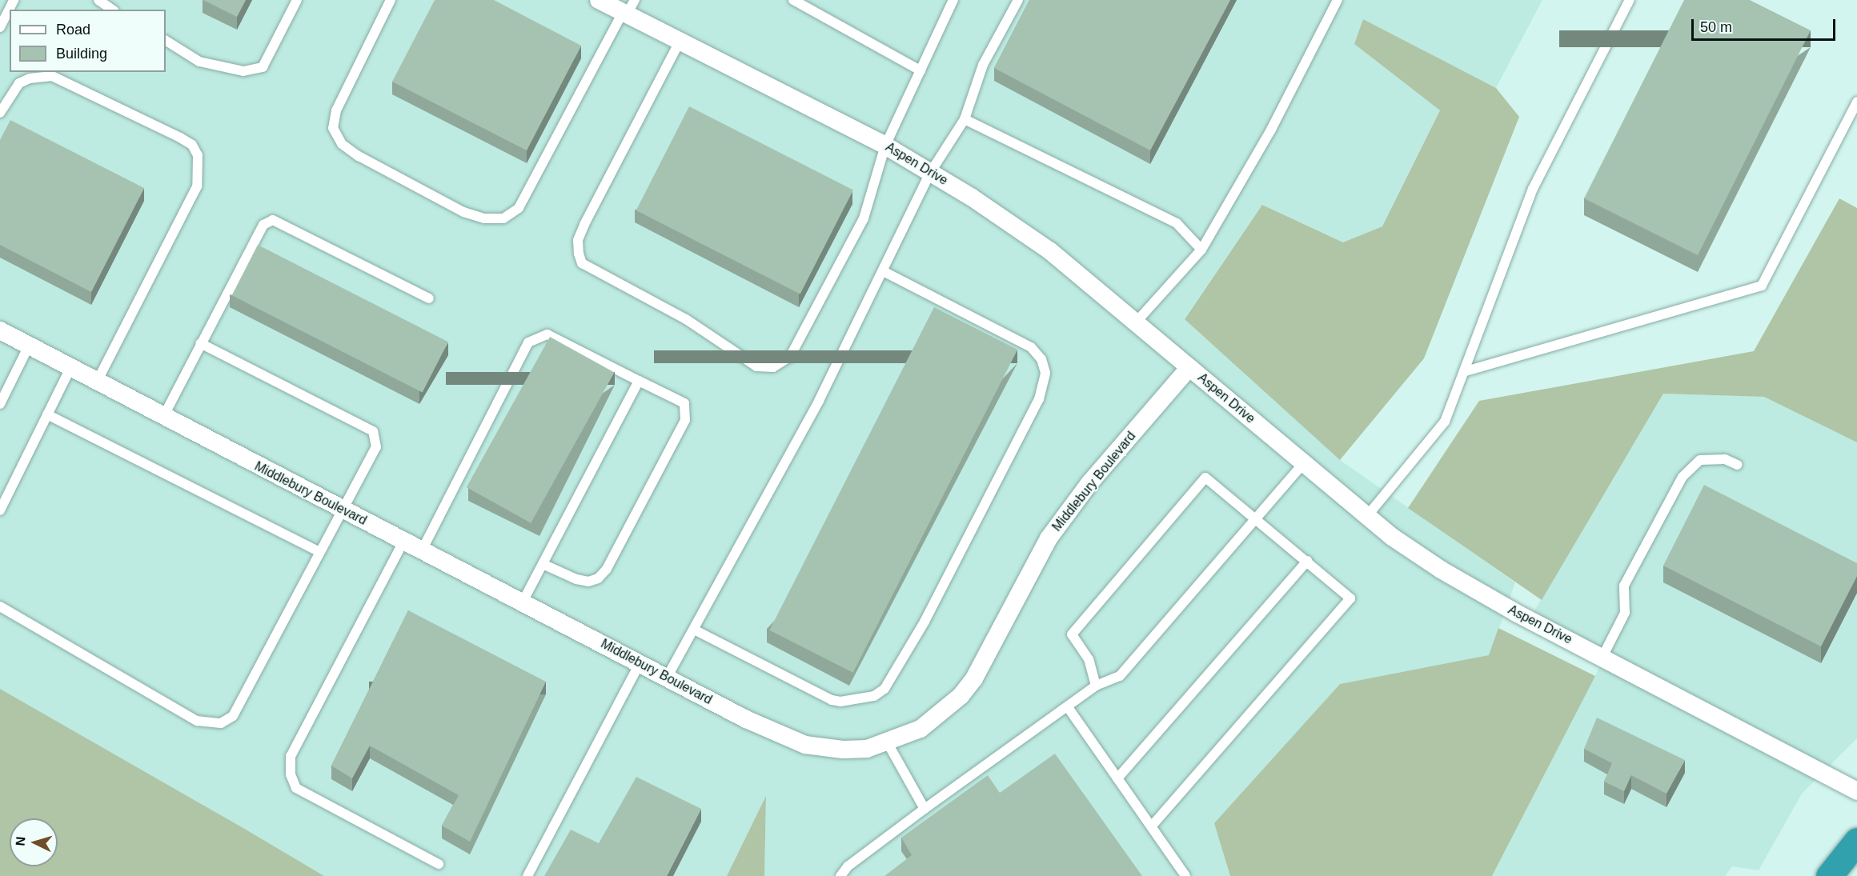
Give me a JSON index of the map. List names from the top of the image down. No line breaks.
{"streets":{"street":["Aspen Drive","Middlebury Boulevard"]},"crossings":[["Aspen Drive","Middlebury Boulevard"]],"legend":["Road","Building"],"scale_bar":"50 m","north":"left"}
